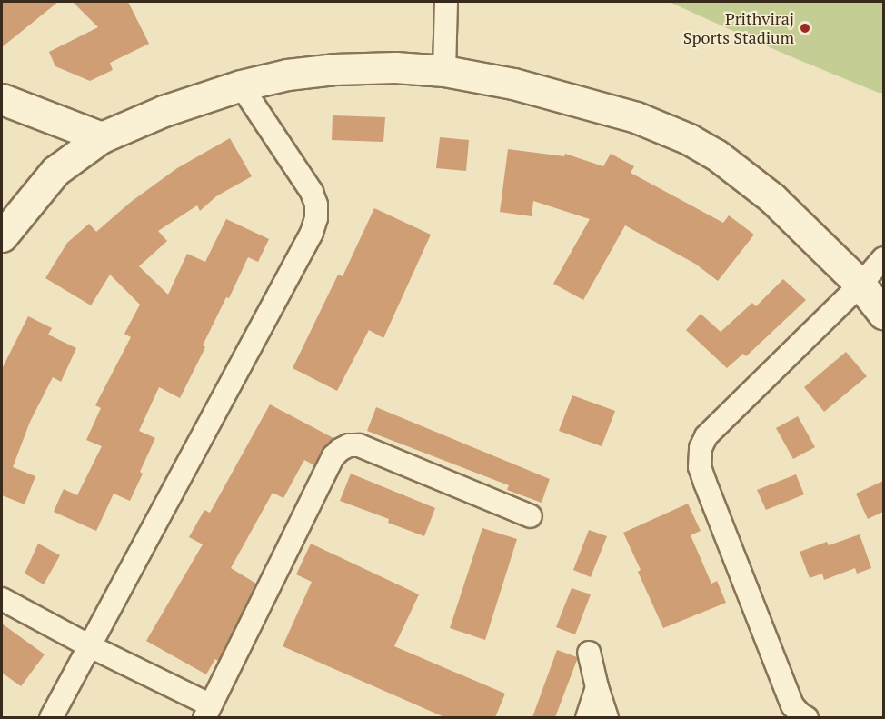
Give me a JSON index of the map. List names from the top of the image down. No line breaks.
{"places":["Prithviraj Sports Stadium"]}
